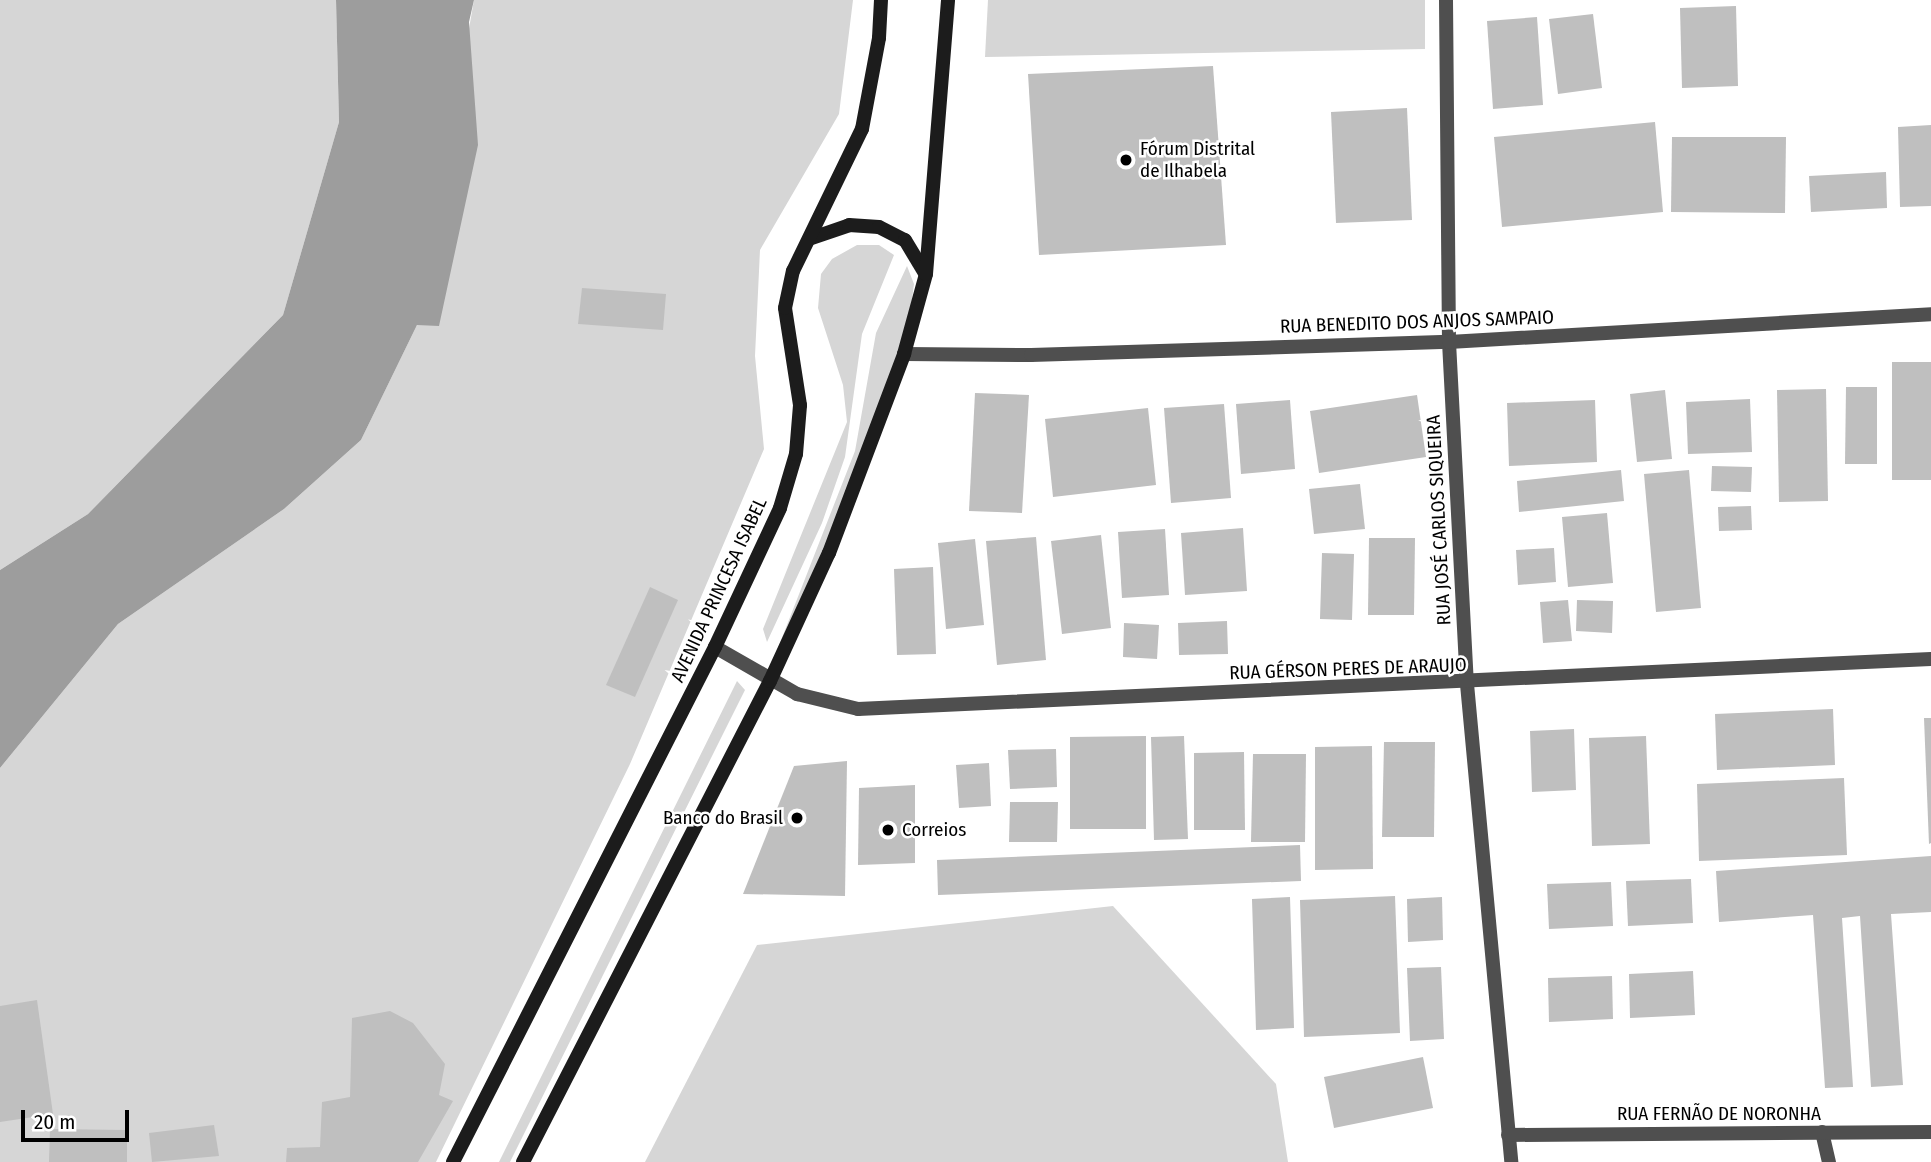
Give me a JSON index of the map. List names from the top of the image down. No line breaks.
{"streets":{"main road":["AVENIDA PRINCESA ISABEL"],"street":["RUA BENEDITO DOS ANJOS SAMPAIO","RUA JOSÉ CARLOS SIQUEIRA","RUA GÉRSON PERES DE ARAUJO","RUA FERNÃO DE NORONHA"]},"crossings":[["RUA BENEDITO DOS ANJOS SAMPAIO","RUA JOSÉ CARLOS SIQUEIRA"],["RUA JOSÉ CARLOS SIQUEIRA","RUA GÉRSON PERES DE ARAUJO"],["RUA JOSÉ CARLOS SIQUEIRA","RUA FERNÃO DE NORONHA"],["AVENIDA PRINCESA ISABEL","RUA GÉRSON PERES DE ARAUJO"]],"places":["Fórum Distrital de Ilhabela","Banco do Brasil","Correios"],"scale_bar":"20 m"}
